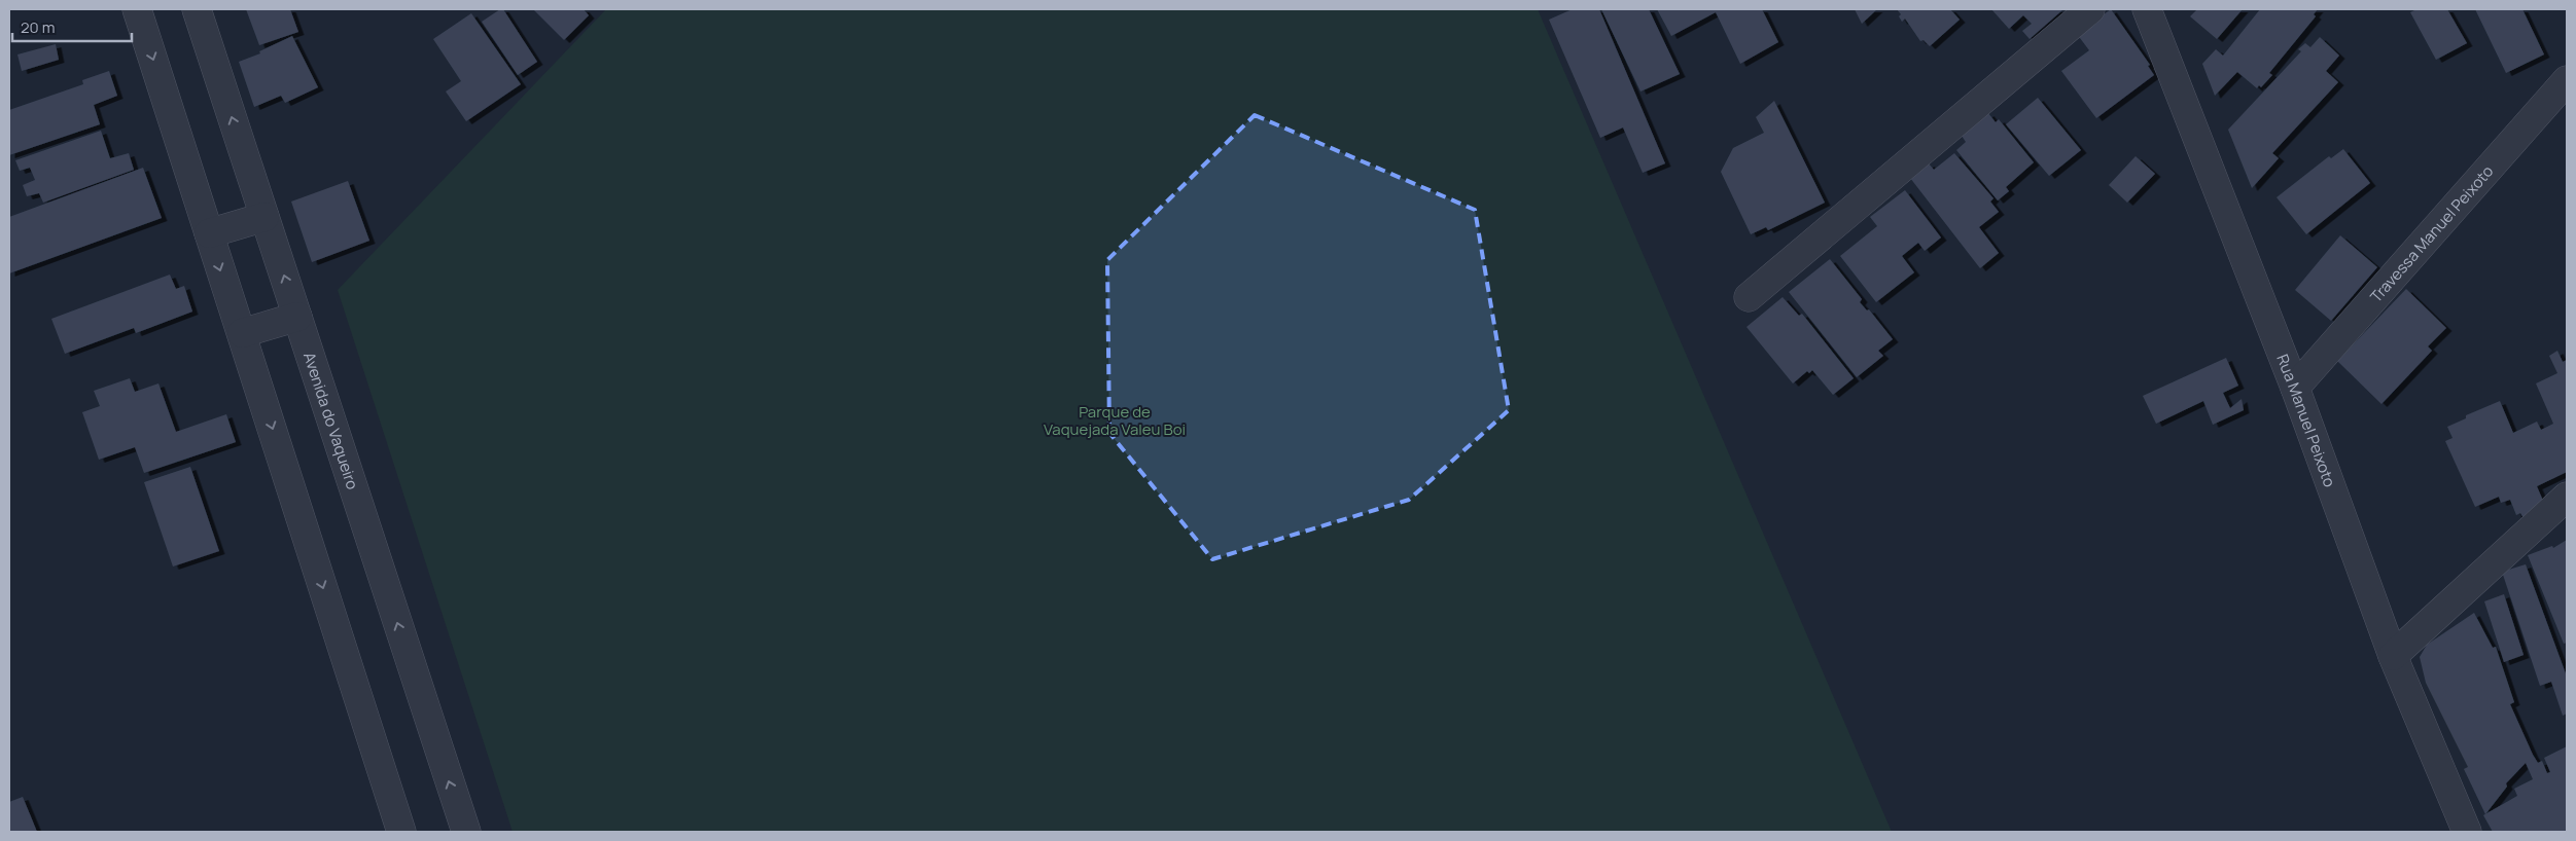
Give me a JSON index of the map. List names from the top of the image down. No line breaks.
{"streets":{"street":["Travessa Manuel Peixoto","Avenida do Vaqueiro","Rua Manuel Peixoto"]},"crossings":[["Travessa Manuel Peixoto","Rua Manuel Peixoto"]],"parks":["Parque de Vaquejada Valeu Boi"],"scale_bar":"20 m"}
